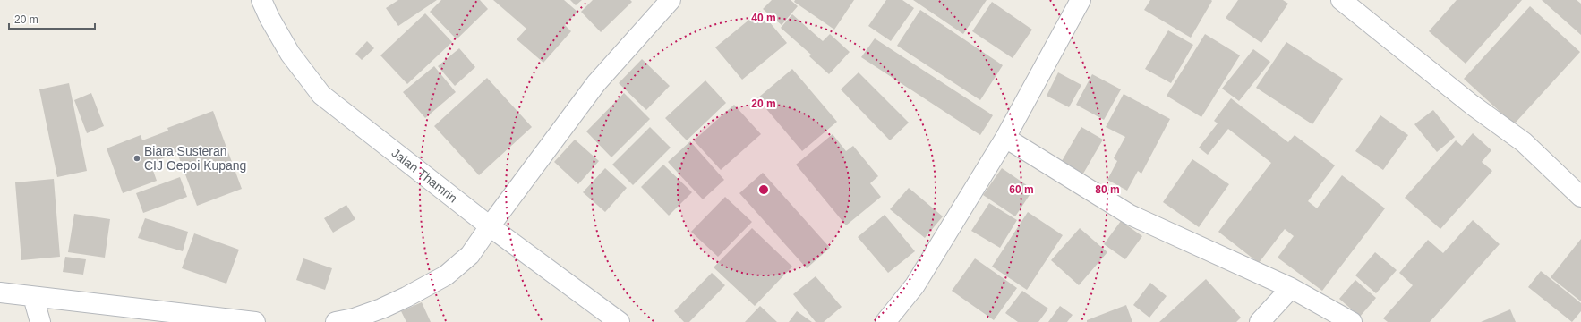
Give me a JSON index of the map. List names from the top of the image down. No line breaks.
{"streets":{"street":["Jalan Thamrin"]},"places":["Biara Susteran CIJ Oepoi Kupang"],"scale_bar":"20 m","rings":["40 m","20 m","60 m","80 m"]}
